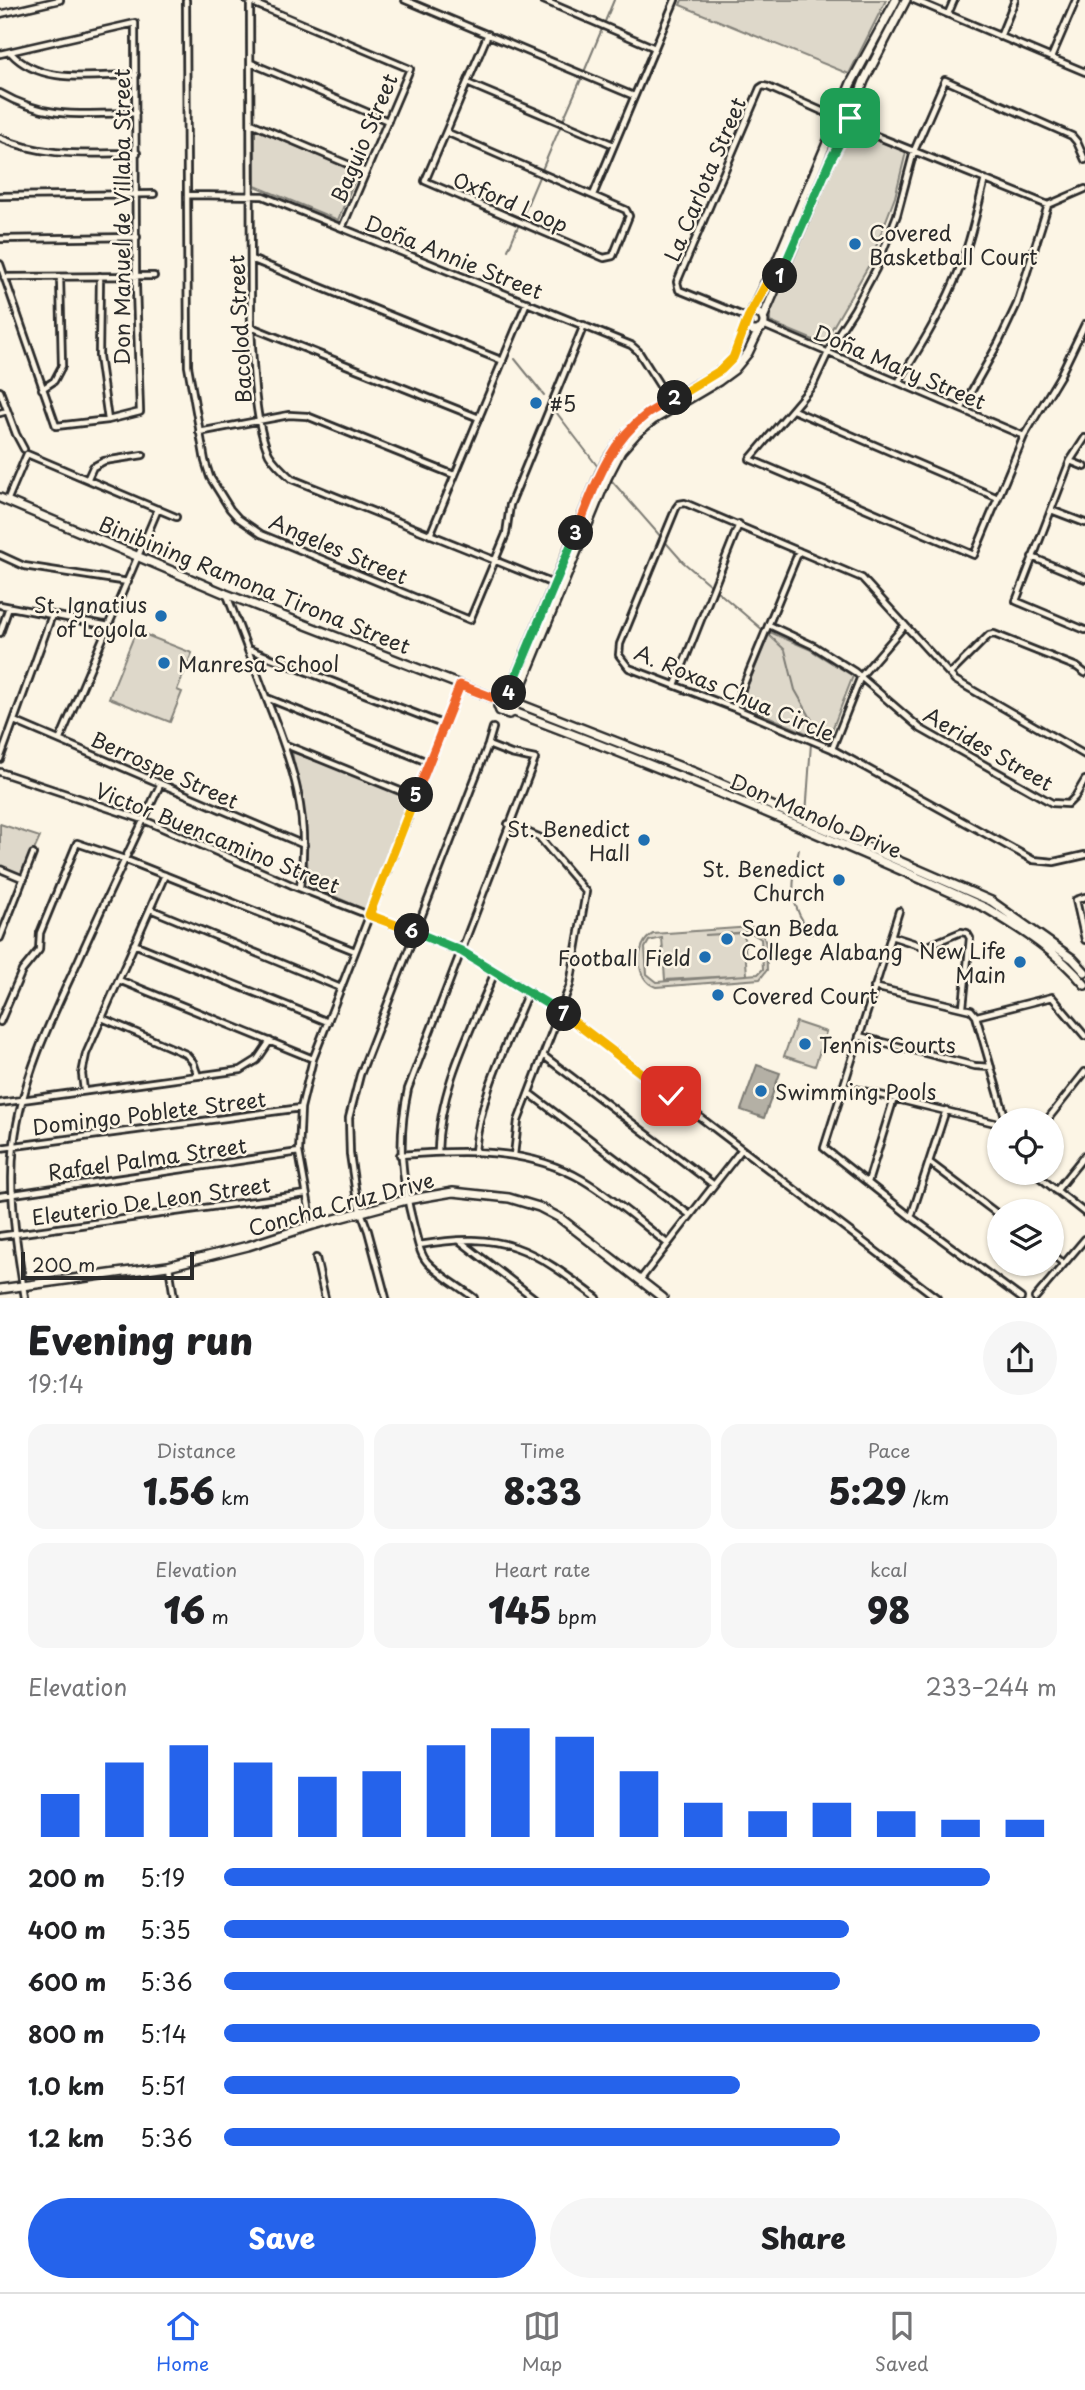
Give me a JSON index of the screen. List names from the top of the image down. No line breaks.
{"streets":{"street":["Baguio Street","La Carlota Street","Oxford Loop","Don Manuel de Villaba Street","Doña Annie Street","Bacolod Street","Doña Mary Street","Angeles Street","Binibining Ramona Tirona Street","A. Roxas Chua Circle","Aerides Street","Berrospe Street","Don Manolo Drive","Victor Buencamino Street","Domingo Poblete Street","Rafael Palma Street","Eleuterio De Leon Street","Concha Cruz Drive"]},"crossings":[["Baguio Street","Doña Annie Street"],["Baguio Street","Bacolod Street"],["Doña Annie Street","Bacolod Street"],["Doña Annie Street","Angeles Street"],["Bacolod Street","Angeles Street"],["Binibining Ramona Tirona Street","Don Manolo Drive"]],"places":["Covered Basketball Court","#5","St. Ignatius of Loyola","Manresa School","St. Benedict Hall","St. Benedict Church","San Beda College Alabang","Football Field","New Life Main","Covered Court","Tennis Courts","Swimming Pools"],"scale_bar":"200 m","page":{"pins":["1","2","3","4","5","6","7"],"scale":"200 m","heading":["Evening run","19:14"],"stats":[["Distance","1.56 km"],["Time","8:33"],["Pace","5:29 /km"],["Elevation","16 m"],["Heart rate","145 bpm"],["kcal","98"]],"chart":["Elevation","233–244 m"],"list":[{"name":"200 m","note":"5:19"},{"name":"400 m","note":"5:35"},{"name":"600 m","note":"5:36"},{"name":"800 m","note":"5:14"},{"name":"1.0 km","note":"5:51"},{"name":"1.2 km","note":"5:36"}],"buttons":["Save","Share"],"tabs":["Home","Map","Saved"]}}
